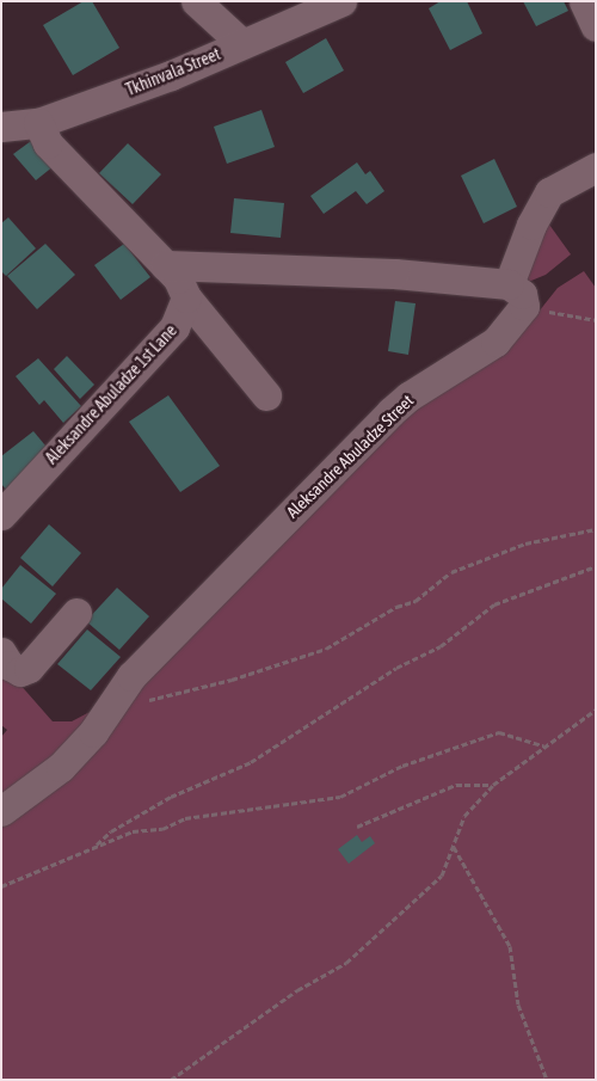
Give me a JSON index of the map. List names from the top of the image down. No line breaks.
{"streets":{"street":["Tkhinvala Street","Aleksandre Abuladze 1st Lane","Aleksandre Abuladze Street"]}}
